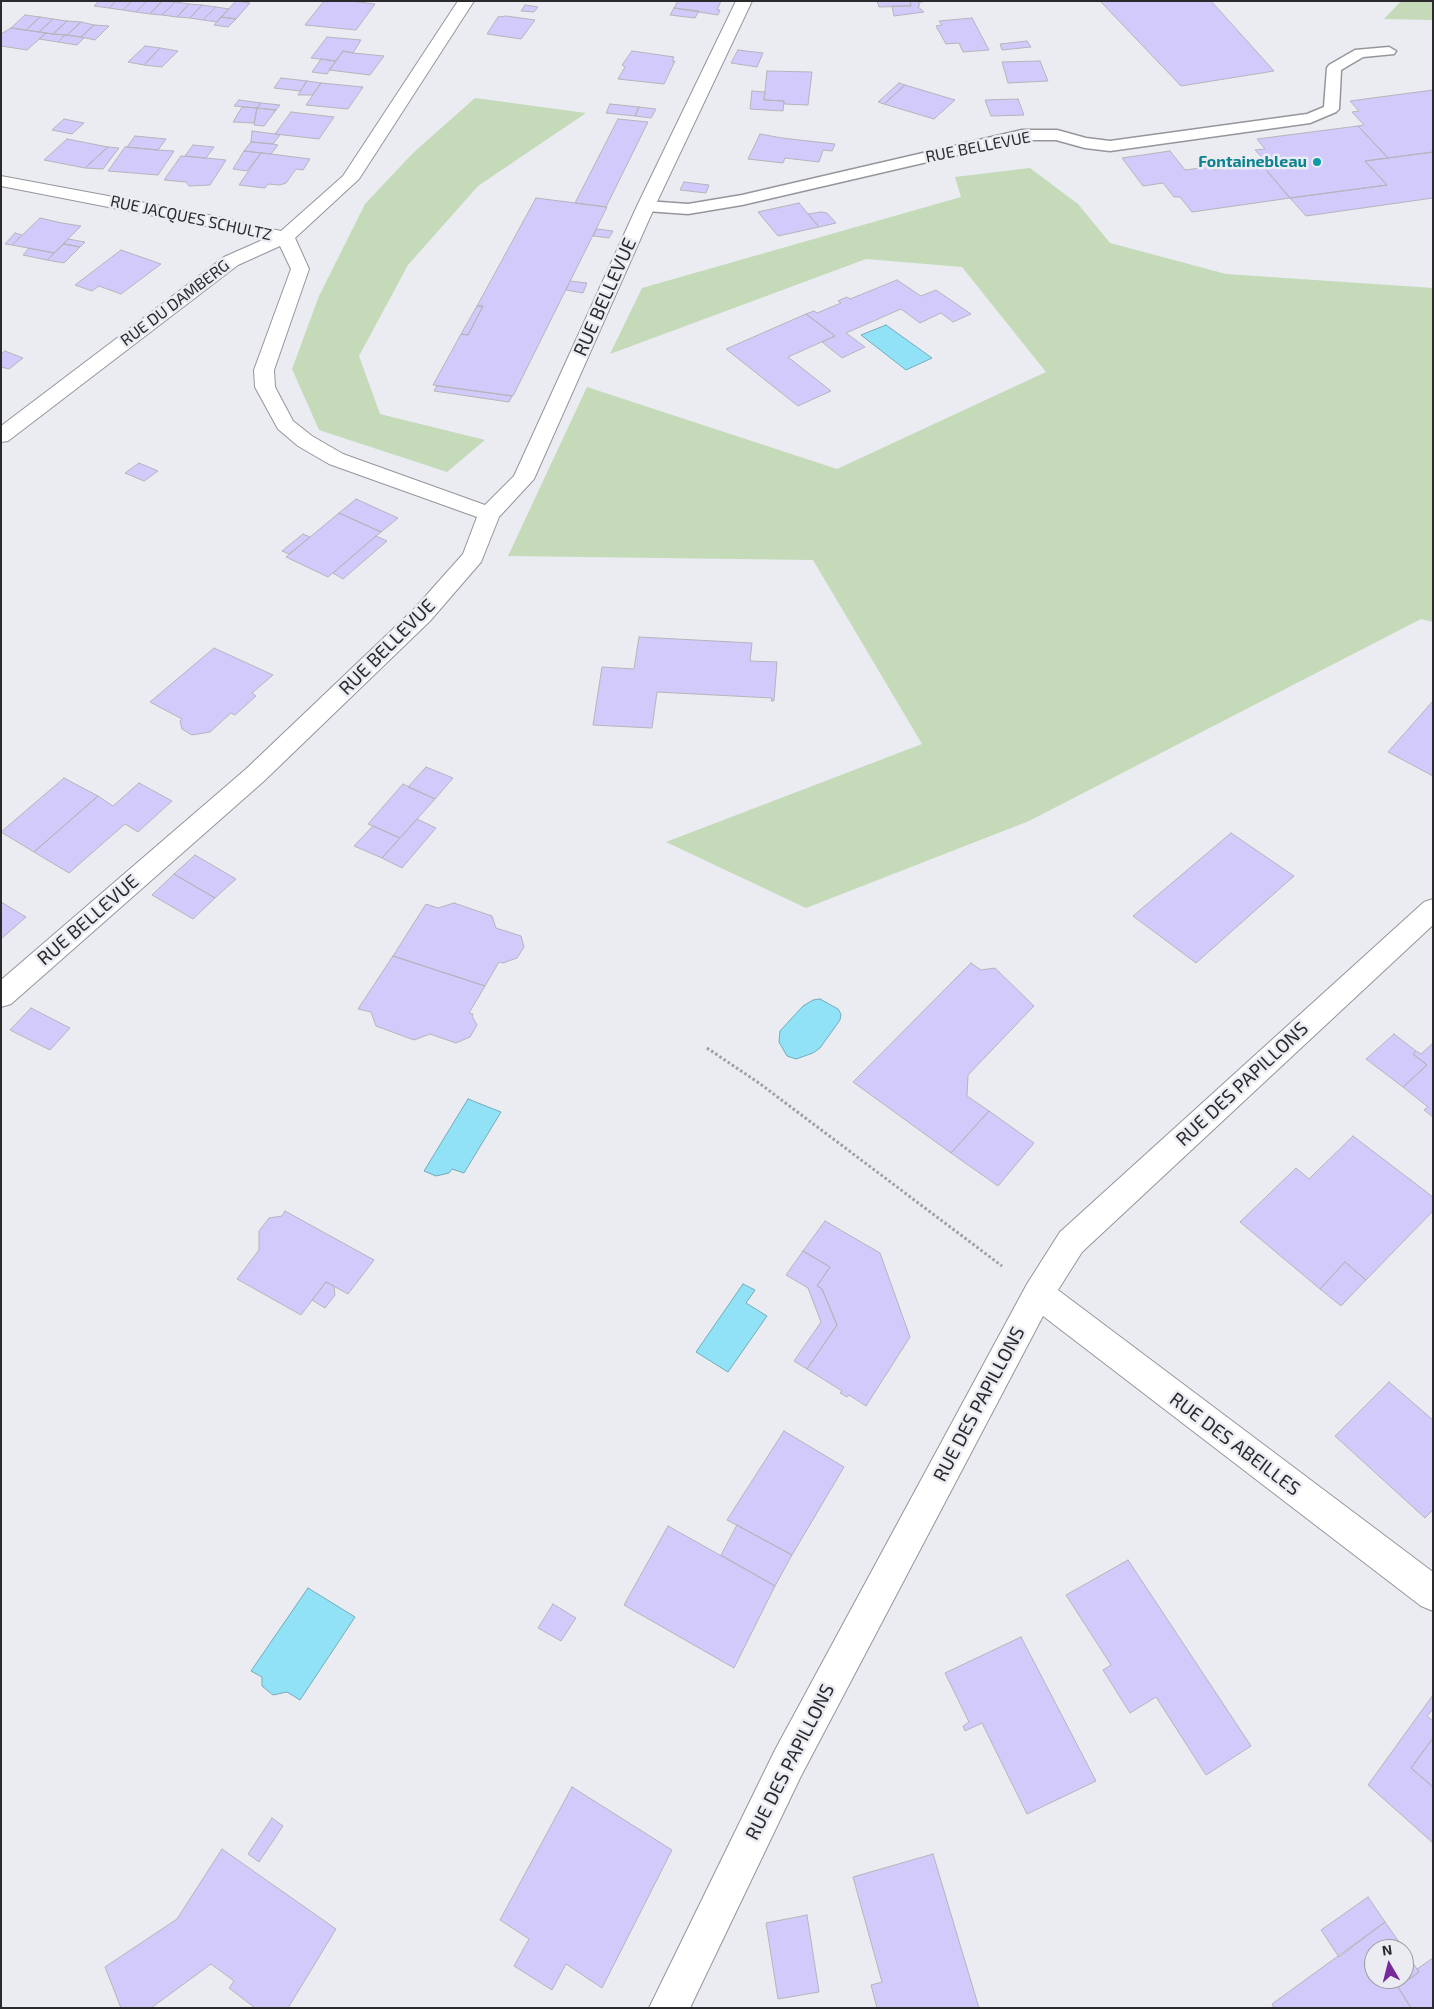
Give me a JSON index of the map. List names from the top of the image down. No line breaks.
{"streets":{"street":["RUE BELLEVUE","RUE JACQUES SCHULTZ","RUE DU DAMBERG","RUE DES PAPILLONS","RUE DES ABEILLES"]},"crossings":[["RUE BELLEVUE","RUE JACQUES SCHULTZ"],["RUE JACQUES SCHULTZ","RUE DU DAMBERG"],["RUE DES PAPILLONS","RUE DES ABEILLES"]],"places":["Fontainebleau"],"north":"top"}
